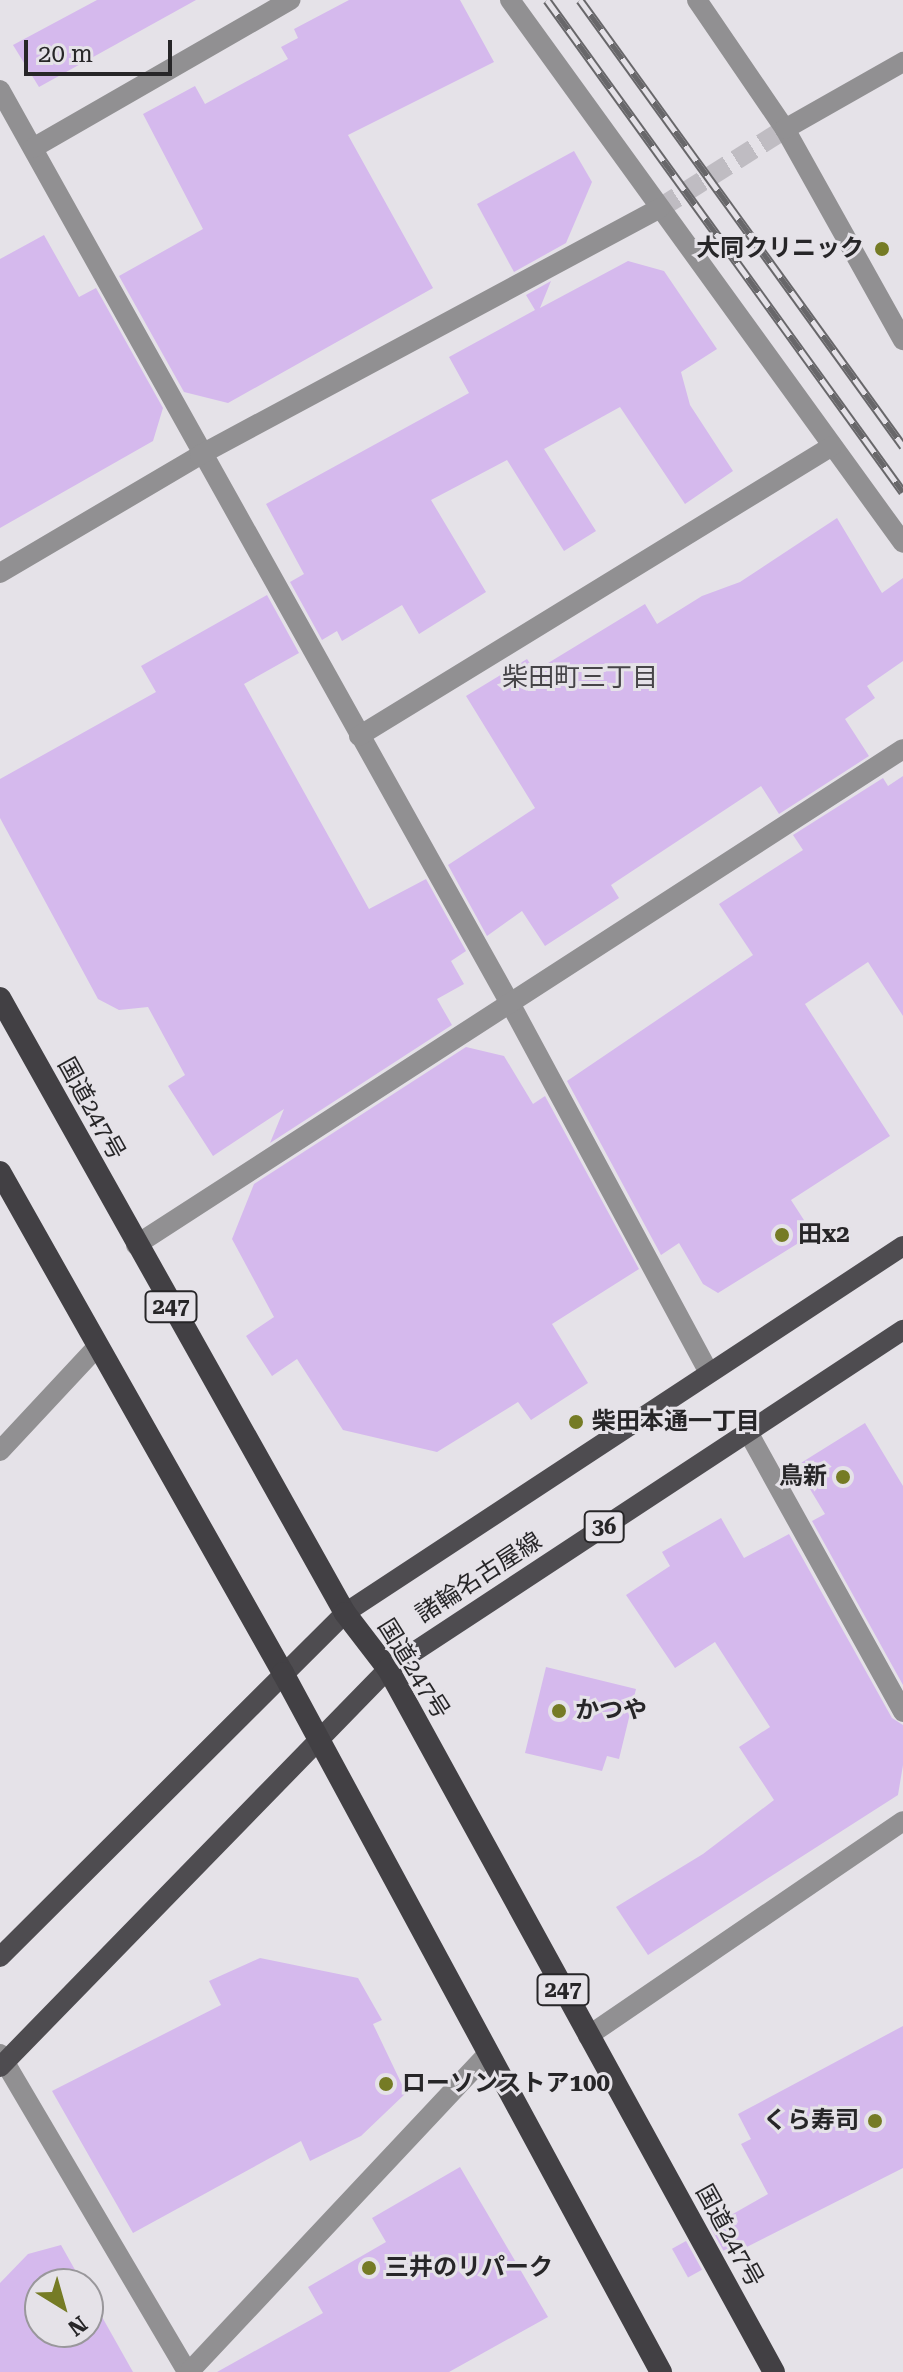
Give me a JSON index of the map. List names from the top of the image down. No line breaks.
{"streets":{"highway":["国道247号","247"],"main road":["36","諸輪名古屋線"]},"crossings":[["国道247号","諸輪名古屋線"]],"districts":["柴田町三丁目"],"places":["大同クリニック","田x2","柴田本通一丁目","鳥新","かつや","ローソンストア100","くら寿司","三井のリパーク"],"scale_bar":"20 m","north":"bottom right"}
